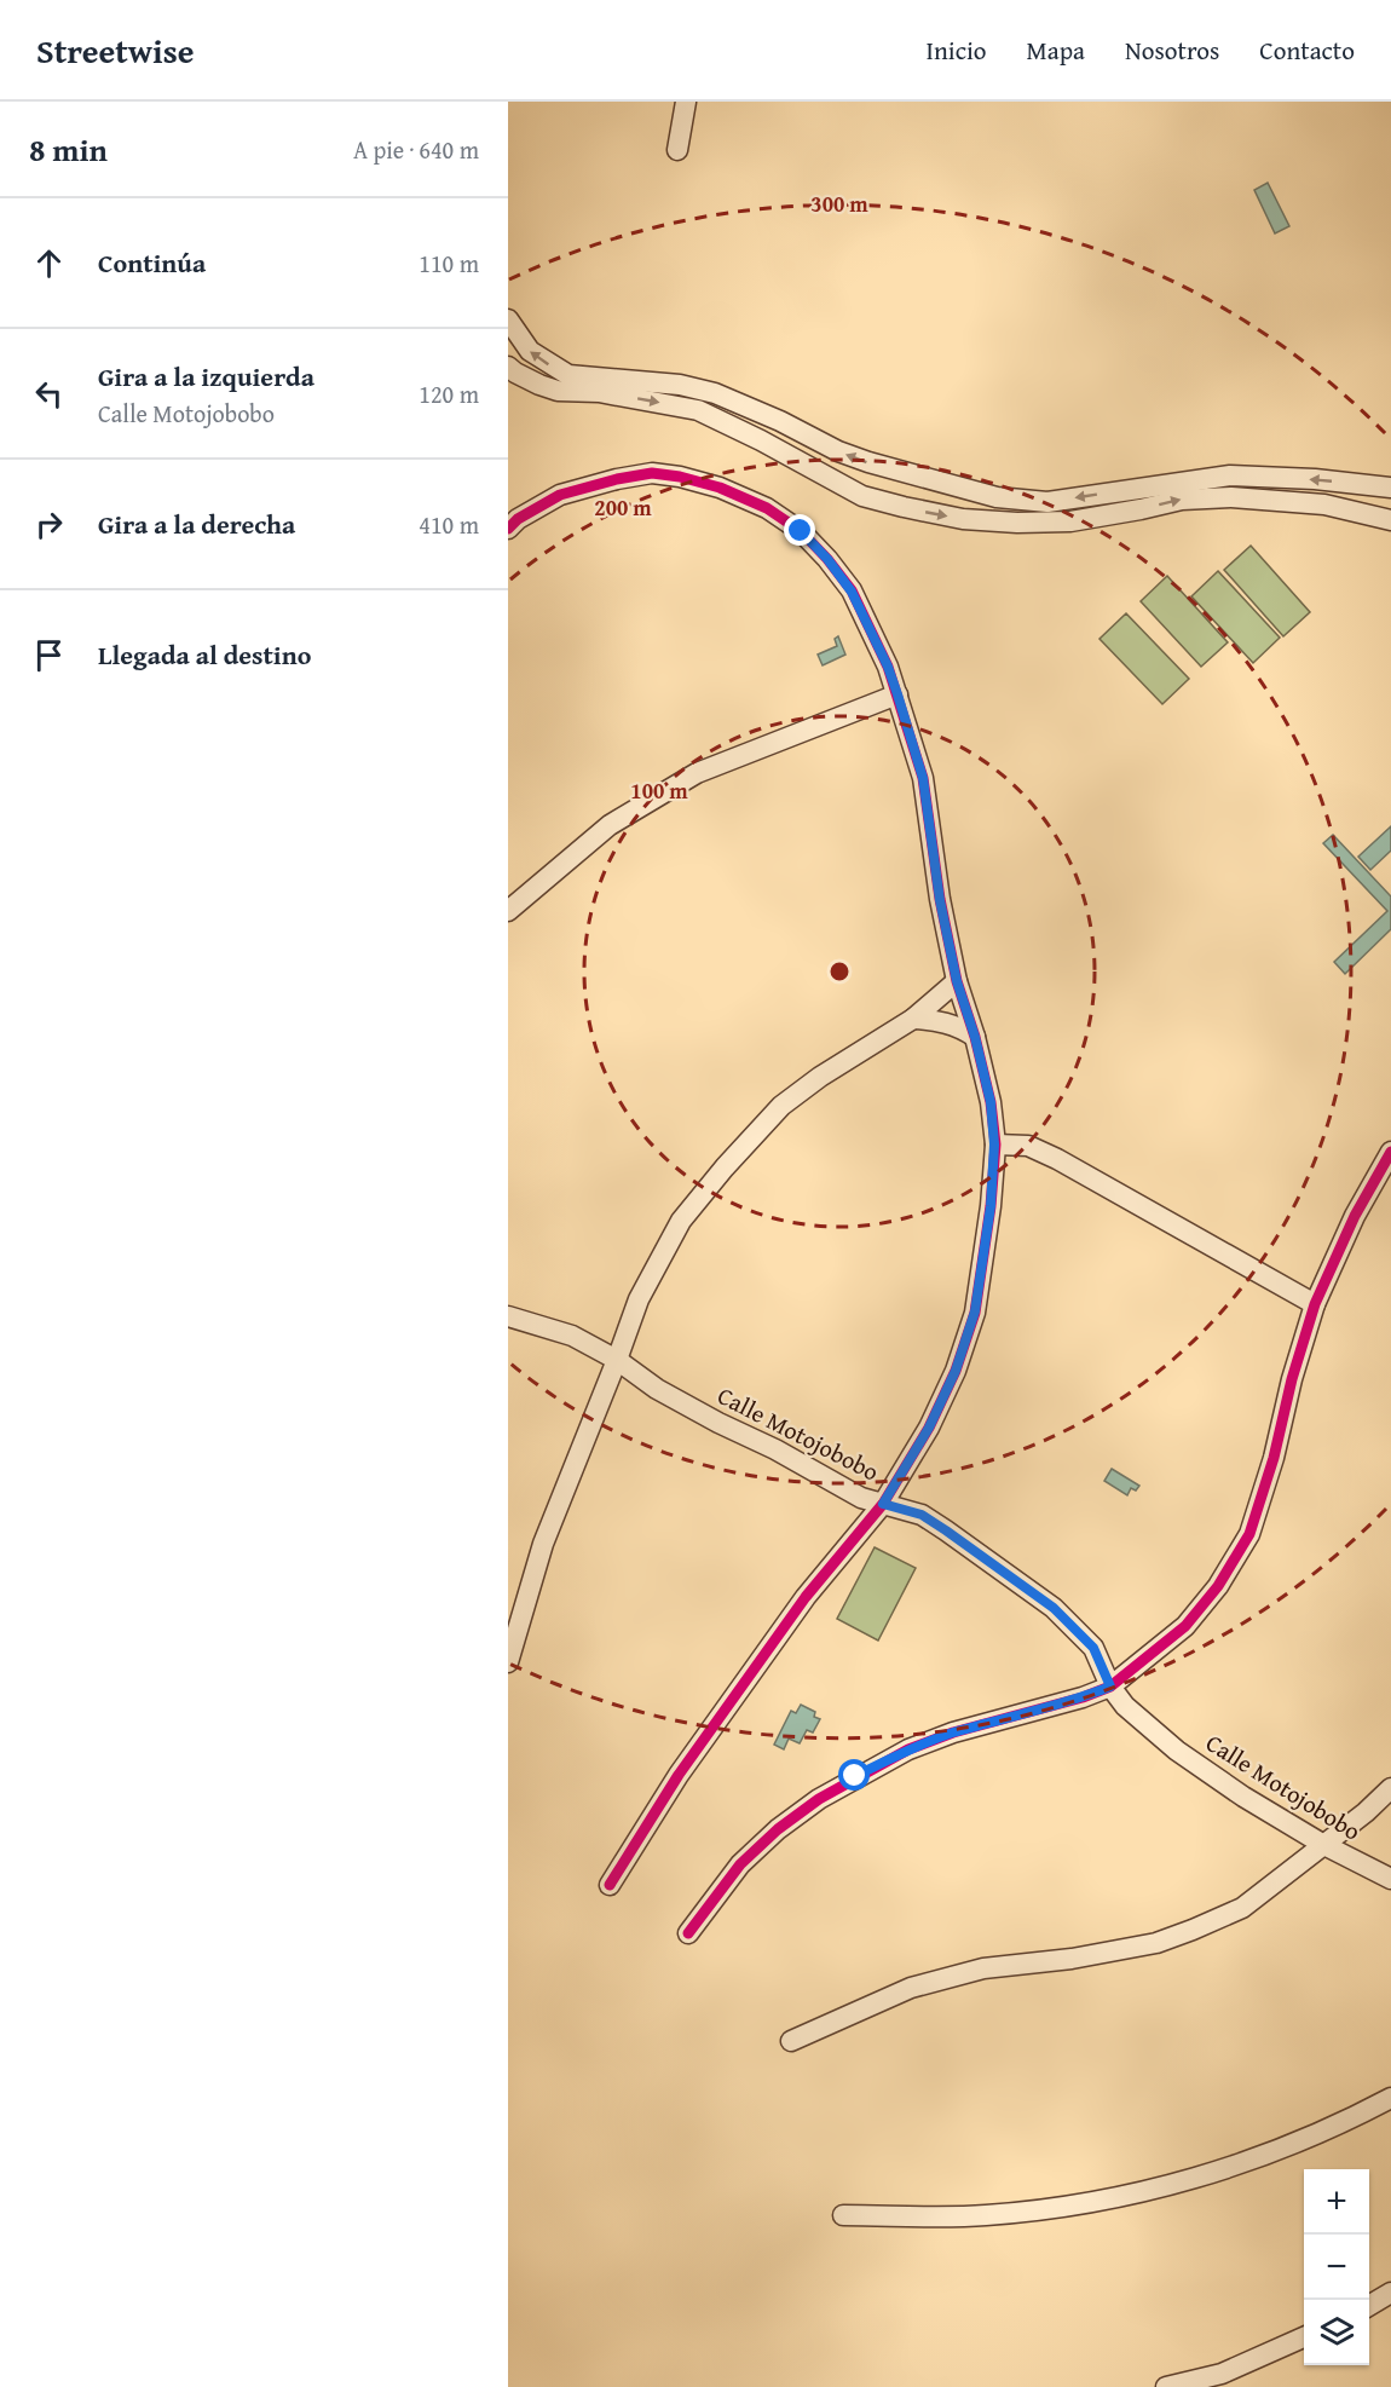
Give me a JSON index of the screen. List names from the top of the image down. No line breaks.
{"streets":{"street":["Calle Motojobobo"]},"page":{"header":"Streetwise","nav":["Inicio","Mapa","Nosotros","Contacto"],"heading":["8 min","A pie · 640 m"],"list":[["Continúa","110 m"],["Gira a la izquierda","Calle Motojobobo","120 m"],["Gira a la derecha","410 m"],"Llegada al destino"],"map_buttons":["+","−"]},"rings":["300 m","200 m","100 m"]}
